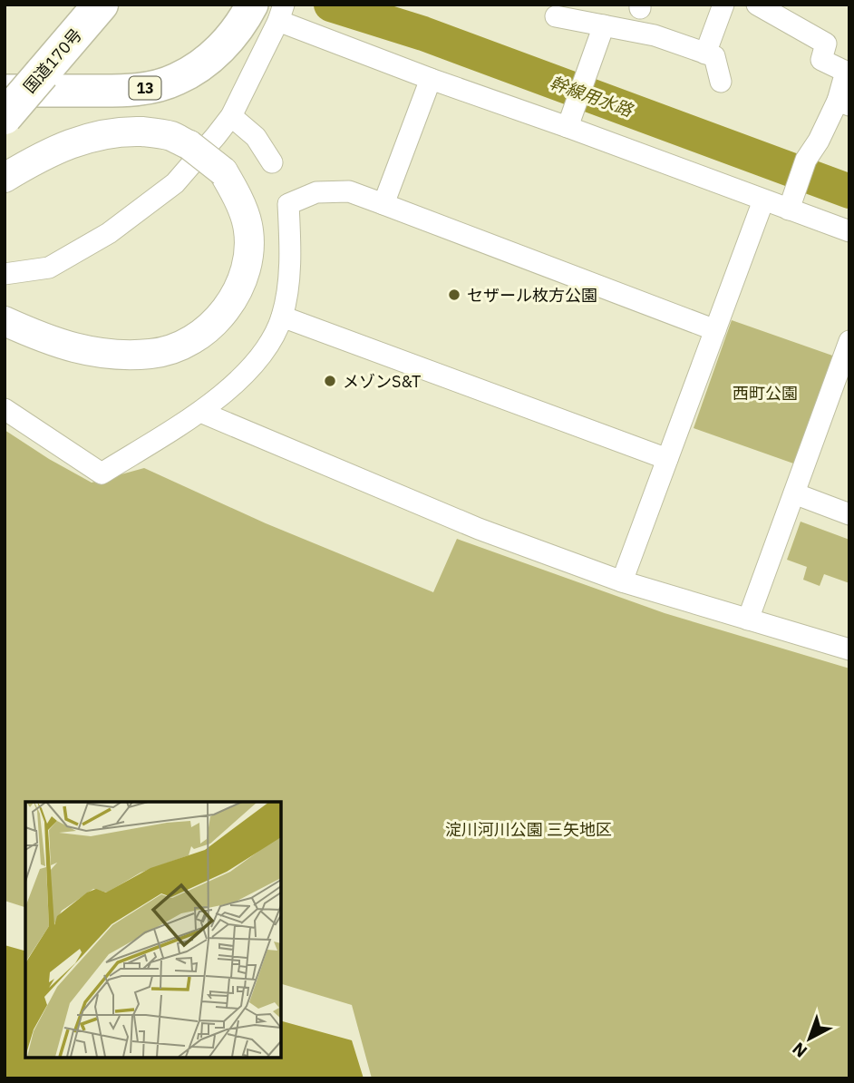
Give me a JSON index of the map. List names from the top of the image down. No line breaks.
{"streets":{"highway":["国道170号"],"main road":["13"]},"water":["幹線用水路"],"parks":["西町公園","淀川河川公園 三矢地区"],"places":["セザール枚方公園","メゾンS&T"],"north":"bottom left"}
